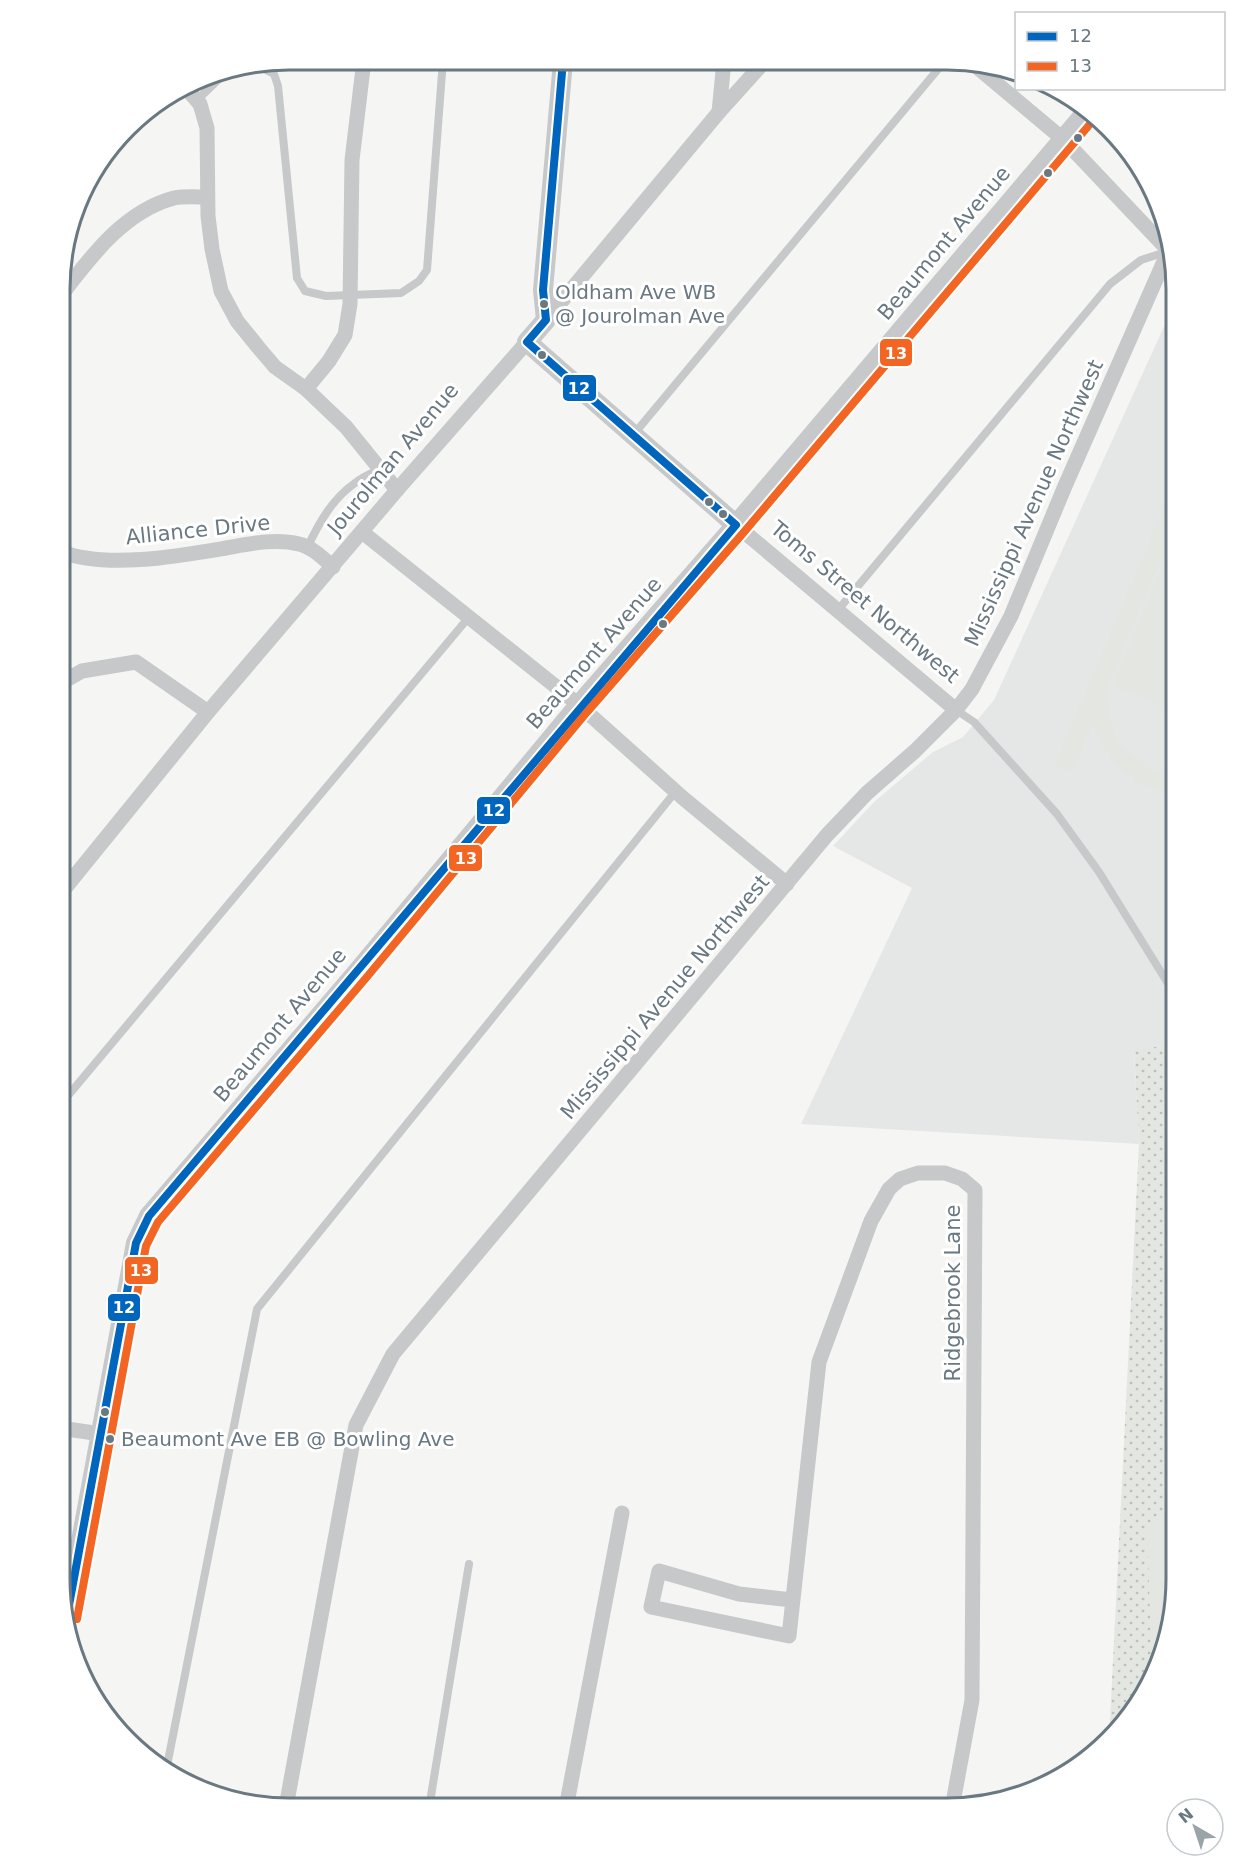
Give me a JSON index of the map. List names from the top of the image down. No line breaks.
{"streets":{"street":["Beaumont Avenue","Jourolman Avenue","Mississippi Avenue Northwest","Alliance Drive","Toms Street Northwest","Ridgebrook Lane"]},"crossings":[["Beaumont Avenue","Toms Street Northwest"],["Jourolman Avenue","Alliance Drive"],["Jourolman Avenue","Toms Street Northwest"],["Mississippi Avenue Northwest","Toms Street Northwest"]],"places":["Oldham Ave WB @ Jourolman Ave","Beaumont Ave EB @ Bowling Ave"],"lines":["transit line 12","transit line 13"],"legend":["12","13"],"north":"top left"}
